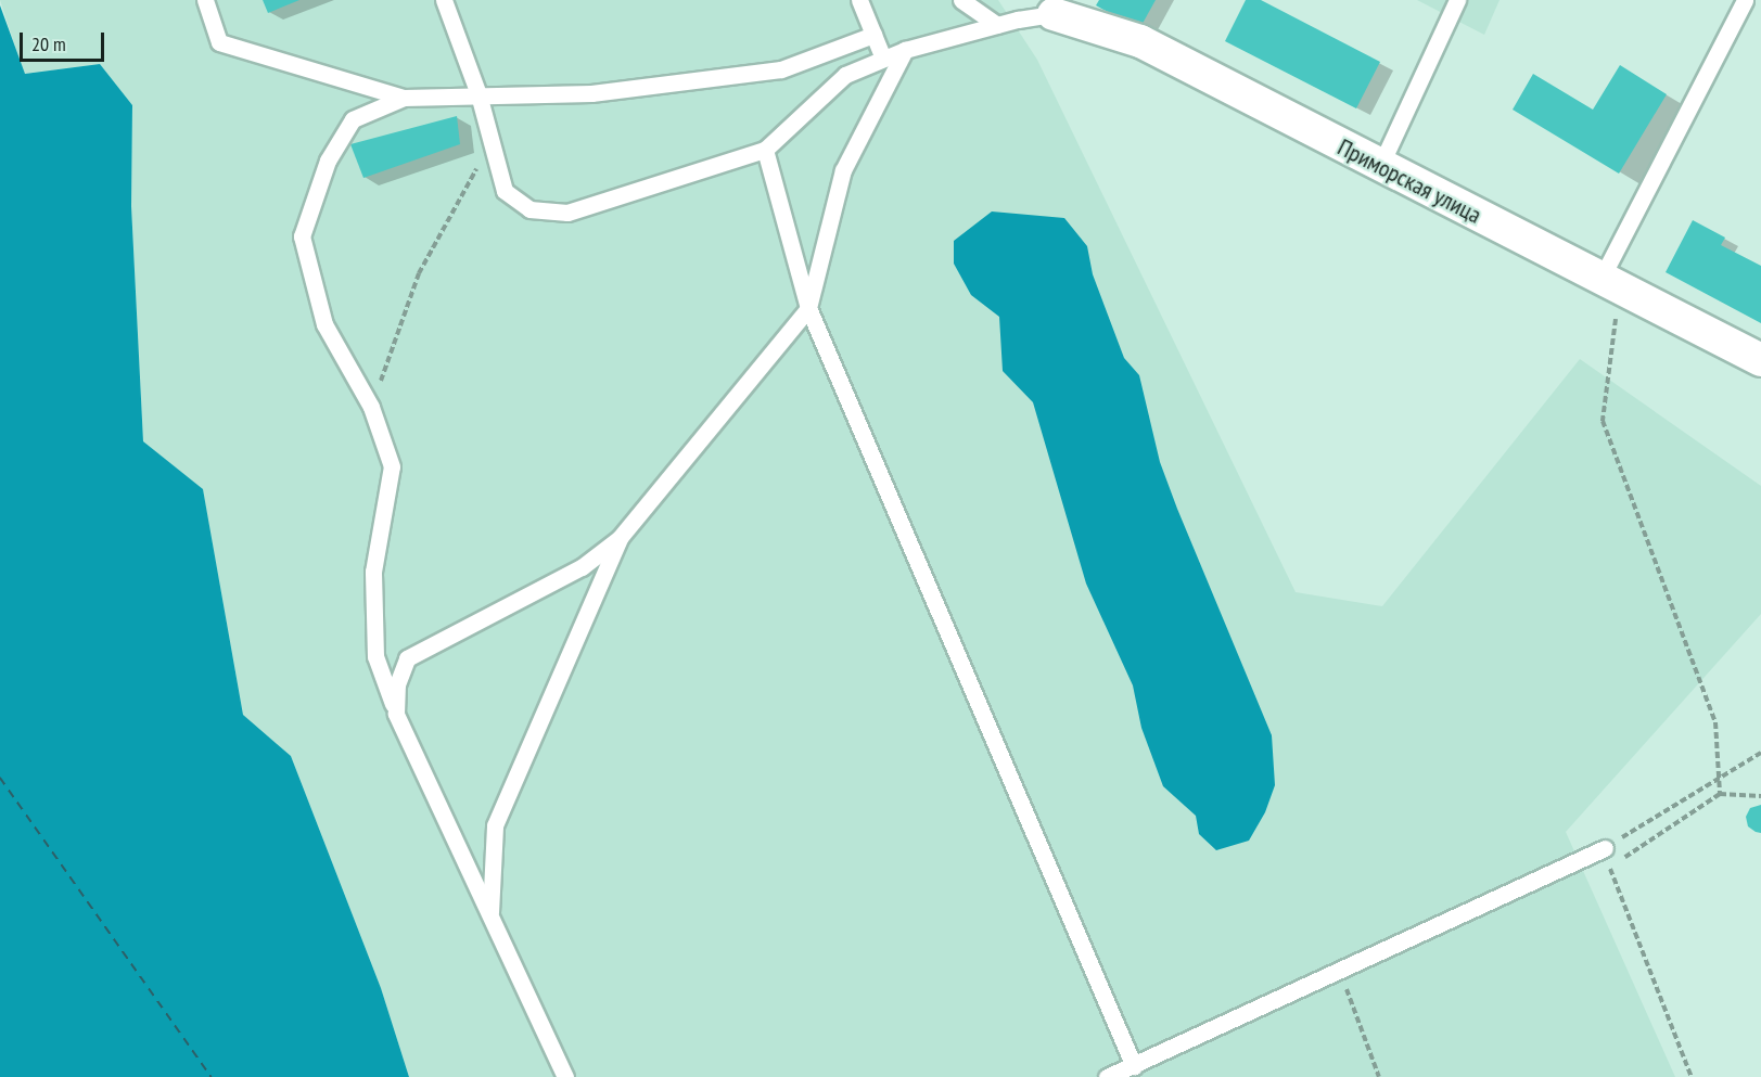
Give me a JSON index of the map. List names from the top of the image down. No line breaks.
{"streets":{"street":["Приморская улица"]},"scale_bar":"20 m"}
